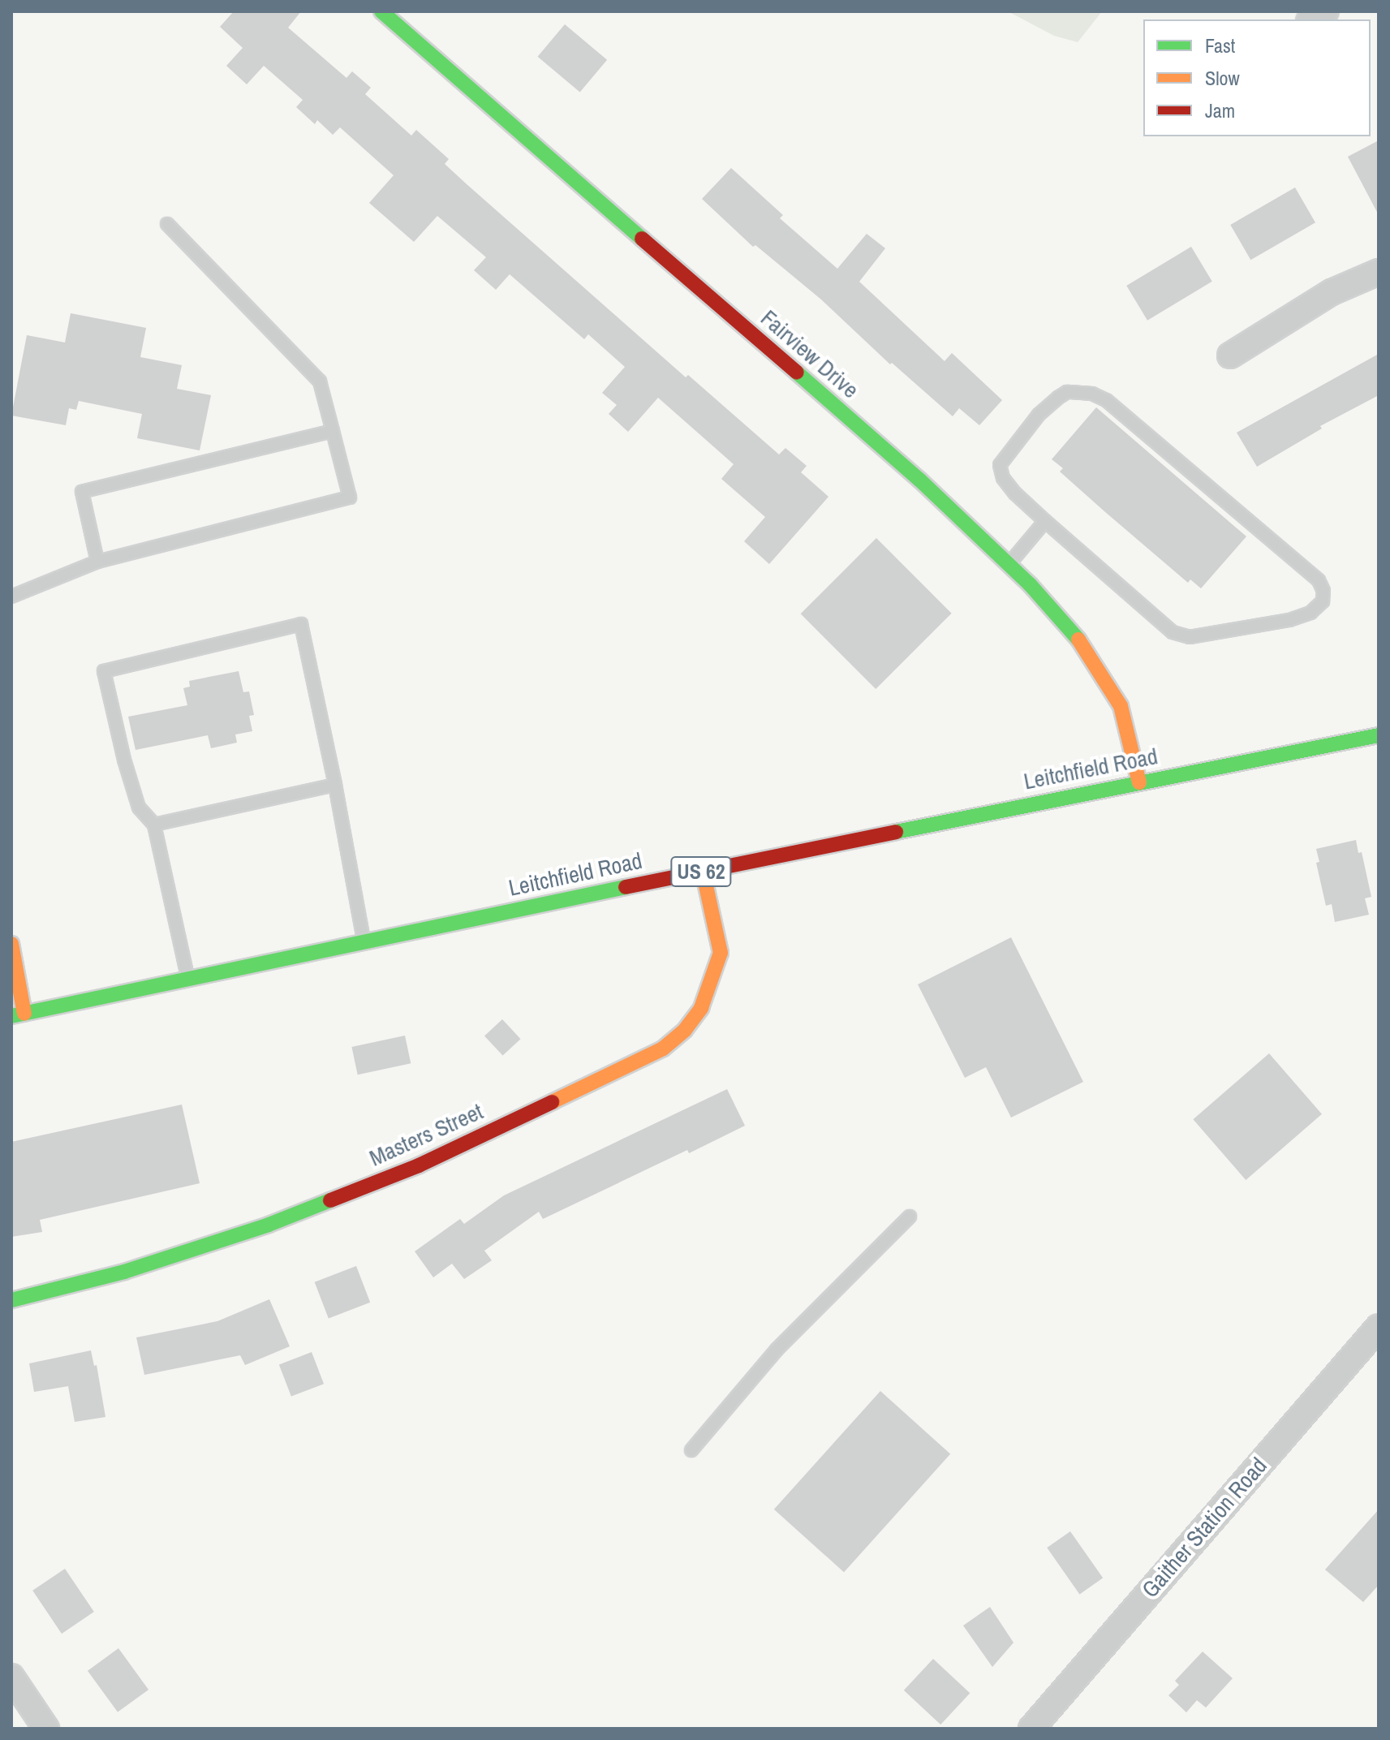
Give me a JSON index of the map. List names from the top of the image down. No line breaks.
{"streets":{"street":["Fairview Drive","Leitchfield Road","US 62","Masters Street","Gaither Station Road"]},"crossings":[["Fairview Drive","Leitchfield Road"],["Leitchfield Road","Masters Street"]],"legend":["Fast","Slow","Jam"]}
